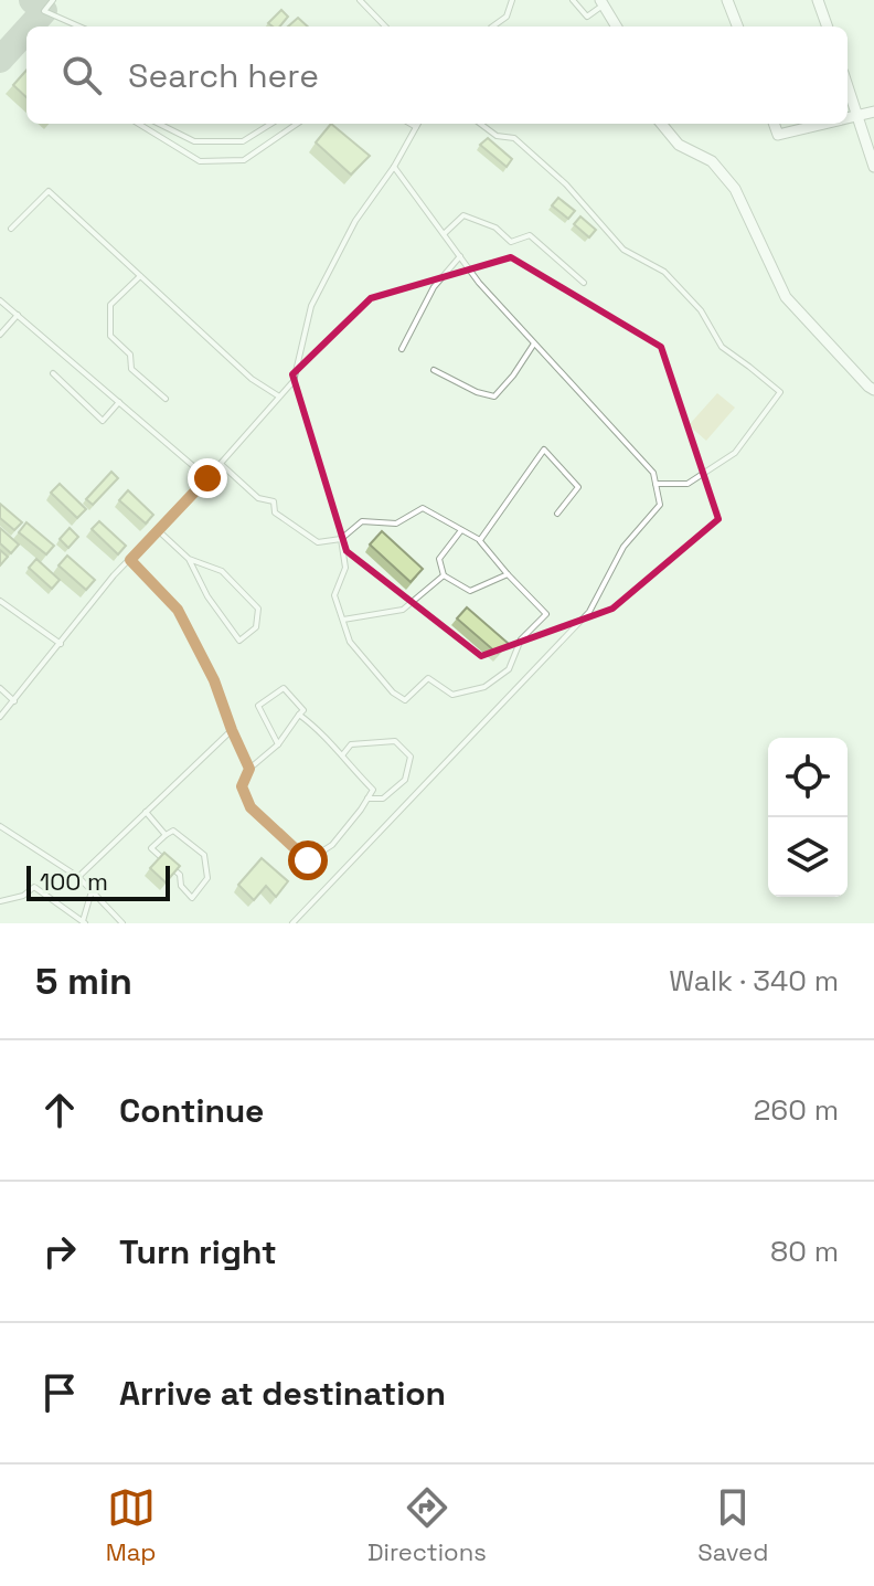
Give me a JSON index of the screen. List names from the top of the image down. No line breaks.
{"scale_bar":"100 m","page":{"search":"Search here","scale":"100 m","heading":["5 min","Walk · 340 m"],"list":[["Continue","260 m"],["Turn right","80 m"],"Arrive at destination"],"nav":["Map","Directions","Saved"]}}
